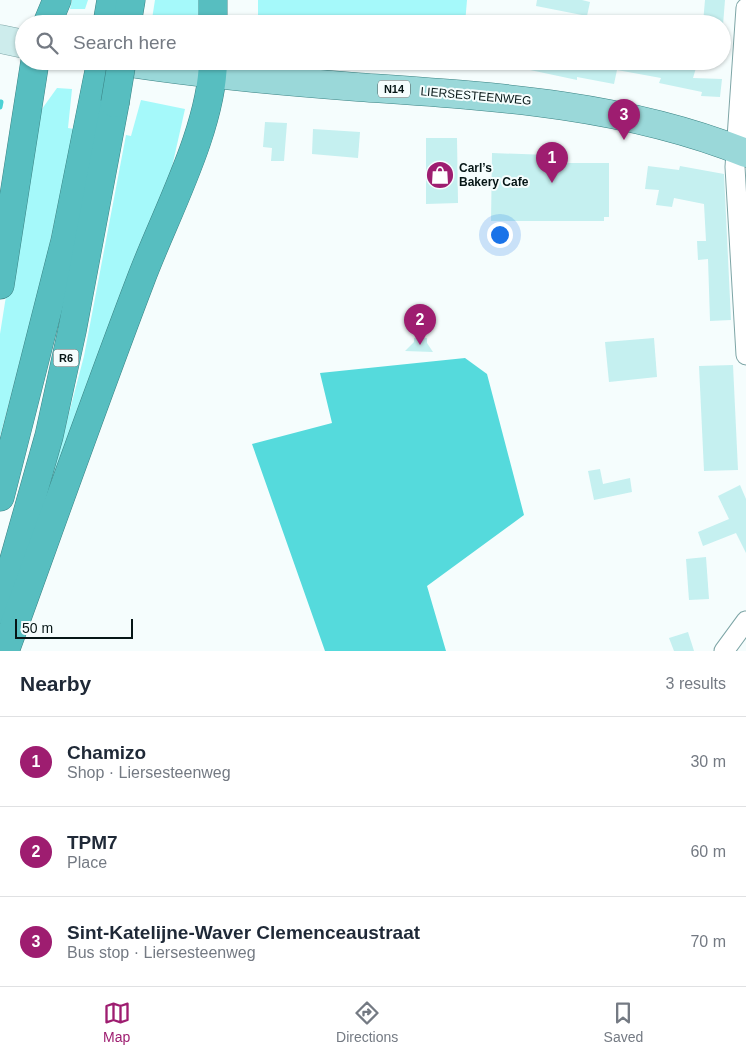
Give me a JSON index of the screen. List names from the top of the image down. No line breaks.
{"streets":{"highway":["R6"],"main road":["N14","LIERSESTEENWEG"]},"places":{"shop":["Carl’s Bakery Cafe"]},"scale_bar":"50 m","page":{"search":"Search here","pins":["3","1","2"],"scale":"50 m","heading":["Nearby","3 results"],"list":[{"mark":"1","name":"Chamizo","note":"Shop · Liersesteenweg","value":"30 m"},{"mark":"2","name":"TPM7","note":"Place","value":"60 m"},{"mark":"3","name":"Sint-Katelijne-Waver Clemenceaustraat","note":"Bus stop · Liersesteenweg","value":"70 m"}],"nav":["Map","Directions","Saved"]}}
